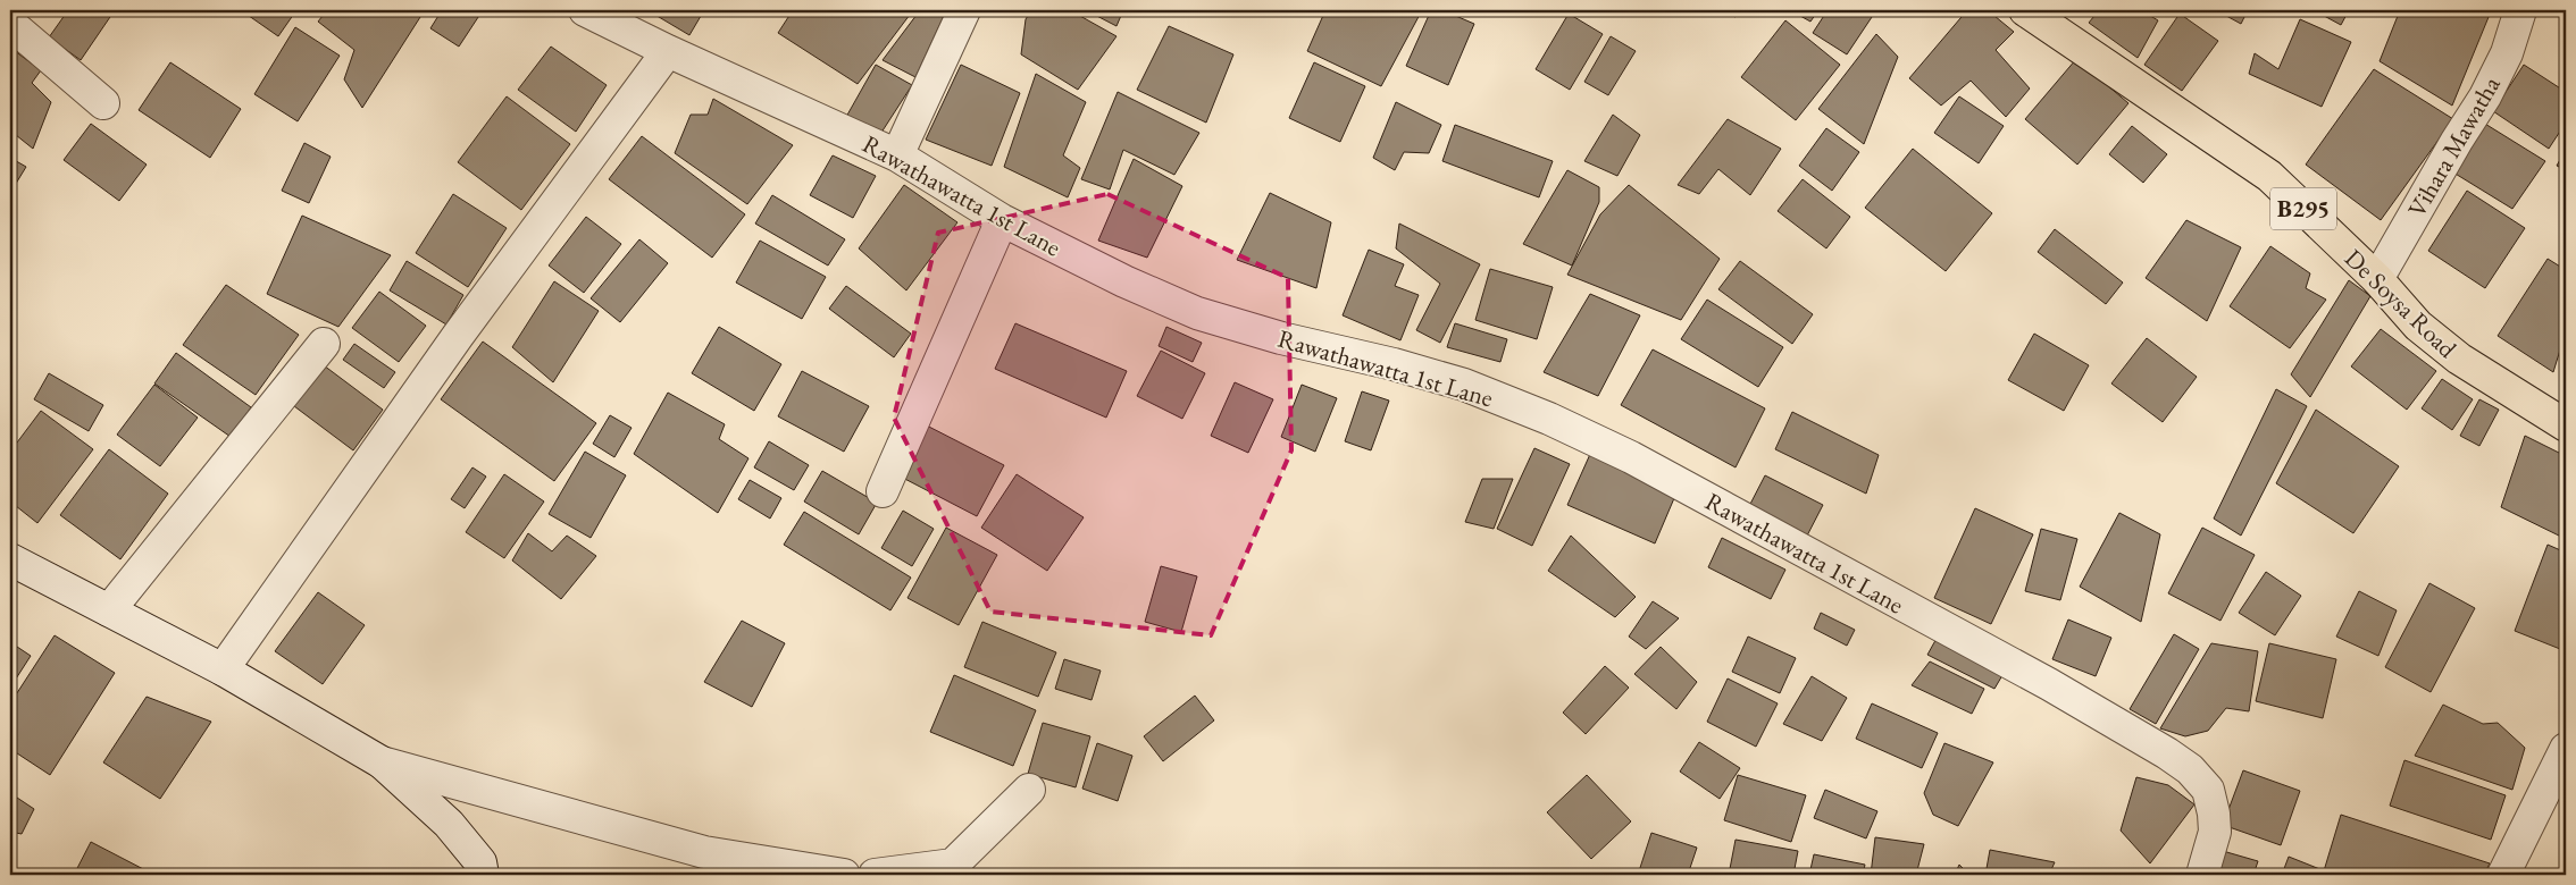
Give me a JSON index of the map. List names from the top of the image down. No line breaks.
{"streets":{"main road":["B295","De Soysa Road"],"street":["Vihara Mawatha","Rawathawatta 1st Lane"]},"crossings":[["Vihara Mawatha","De Soysa Road"]]}
